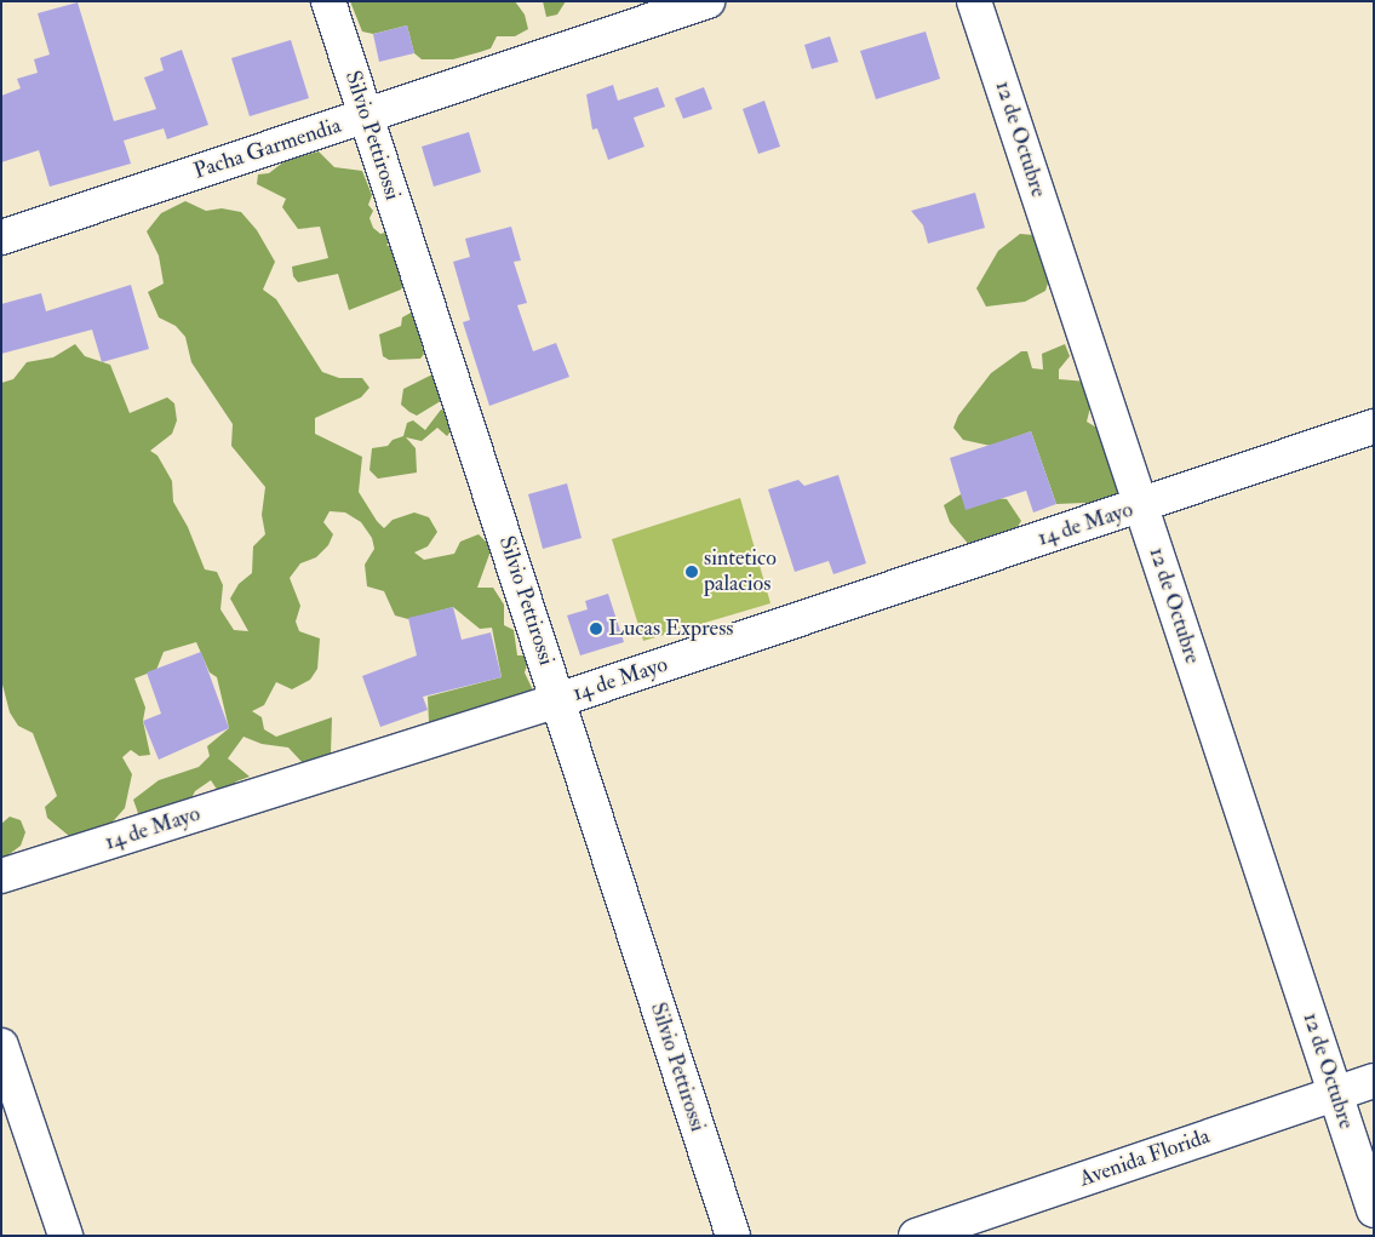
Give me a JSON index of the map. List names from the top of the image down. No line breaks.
{"streets":{"street":["Silvio Pettirossi","12 de Octubre","Pacha Garmendia","14 de Mayo","Avenida Florida"]},"crossings":[["Silvio Pettirossi","Pacha Garmendia"],["Silvio Pettirossi","14 de Mayo"],["12 de Octubre","14 de Mayo"],["12 de Octubre","Avenida Florida"]],"places":["sintetico palacios","Lucas Express"]}
